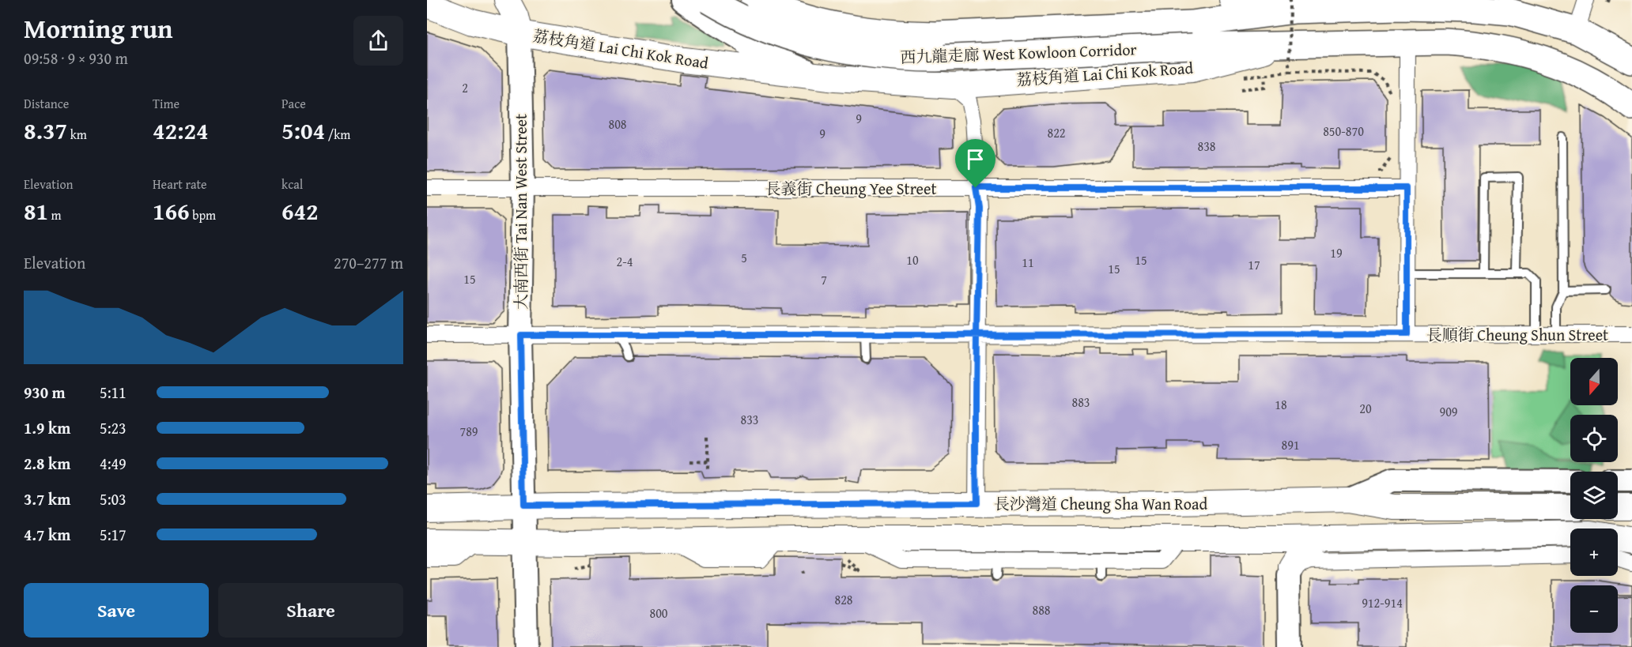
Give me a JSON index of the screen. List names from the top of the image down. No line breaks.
{"streets":{"highway":["荔枝角道 Lai Chi Kok Road","西九龍走廊 West Kowloon Corridor"],"main road":["長沙灣道 Cheung Sha Wan Road"],"street":["長義街 Cheung Yee Street","大南西街 Tai Nan West Street","長順街 Cheung Shun Street"]},"crossings":[["荔枝角道 Lai Chi Kok Road","西九龍走廊 West Kowloon Corridor"],["荔枝角道 Lai Chi Kok Road","大南西街 Tai Nan West Street"],["長義街 Cheung Yee Street","大南西街 Tai Nan West Street"],["大南西街 Tai Nan West Street","長順街 Cheung Shun Street"],["大南西街 Tai Nan West Street","長沙灣道 Cheung Sha Wan Road"]],"house_numbers":["2","9","808","850-870","822","9","838","19","5","10","15","2-4","11","17","15","15","7","883","18","20","909","833","789","891","828","912-914","888","800"],"north":"bottom","page":{"heading":["Morning run","09:58 · 9 × 930 m"],"stats":[["Distance","8.37 km"],["Time","42:24"],["Pace","5:04 /km"],["Elevation","81 m"],["Heart rate","166 bpm"],["kcal","642"]],"chart":["Elevation","270–277 m"],"map_buttons":["+","−"],"list":[{"name":"930 m","note":"5:11"},{"name":"1.9 km","note":"5:23"},{"name":"2.8 km","note":"4:49"},{"name":"3.7 km","note":"5:03"},{"name":"4.7 km","note":"5:17"}],"buttons":["Save","Share"]}}
